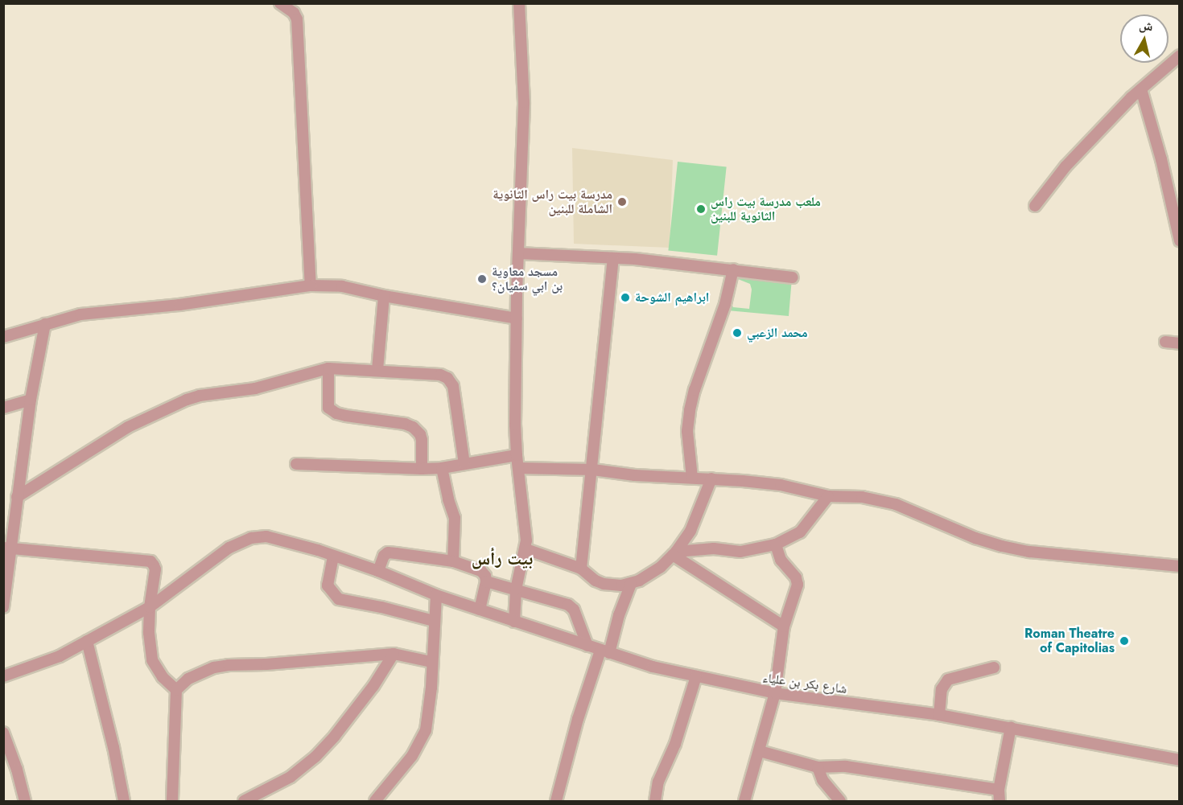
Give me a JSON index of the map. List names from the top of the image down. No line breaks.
{"streets":{"street":["شارع بكر بن علياء"]},"districts":["بيت رأس"],"places":["مدرسة بيت راس الثانوية الشاملة للبنين","ملعب مدرسة بيت راس الثانوية للبنين","مسجد معاوية بن ابي سفيان؟","ابراهيم الشوحة","محمد الزعبي","Roman Theatre of Capitolias"],"north":"top"}
